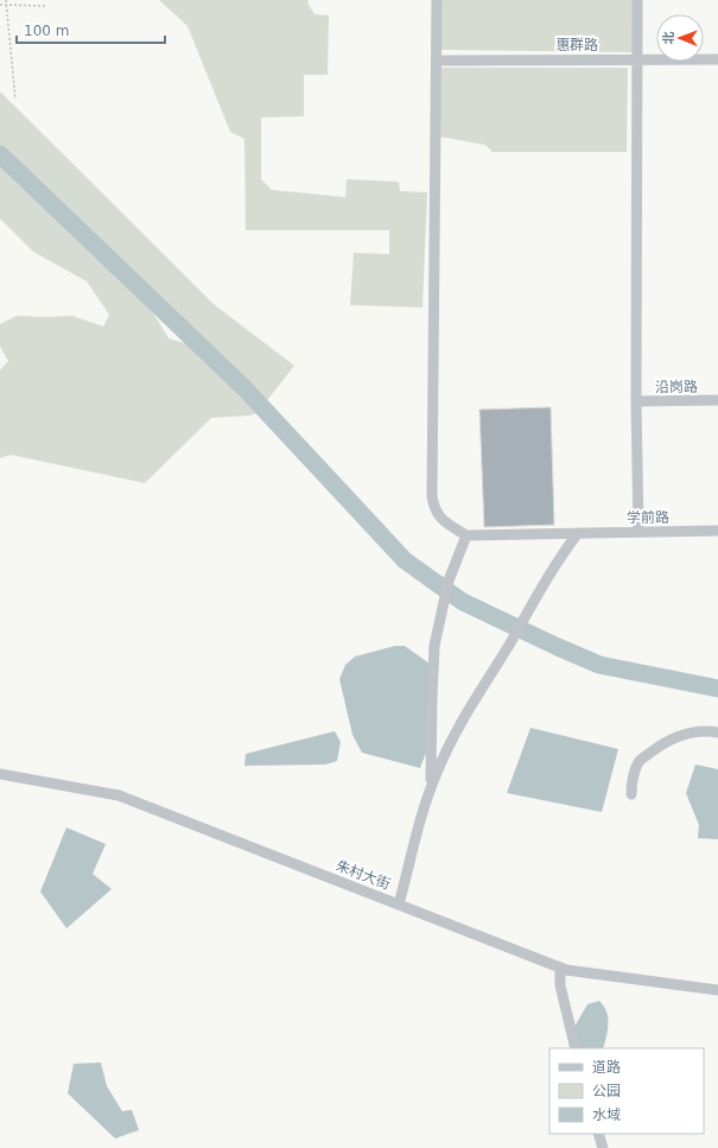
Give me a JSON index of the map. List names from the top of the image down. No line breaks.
{"streets":{"street":["惠群路","沿岗路","学前路","朱村大街"]},"legend":["道路","公园","水域"],"scale_bar":"100 m","north":"left"}
